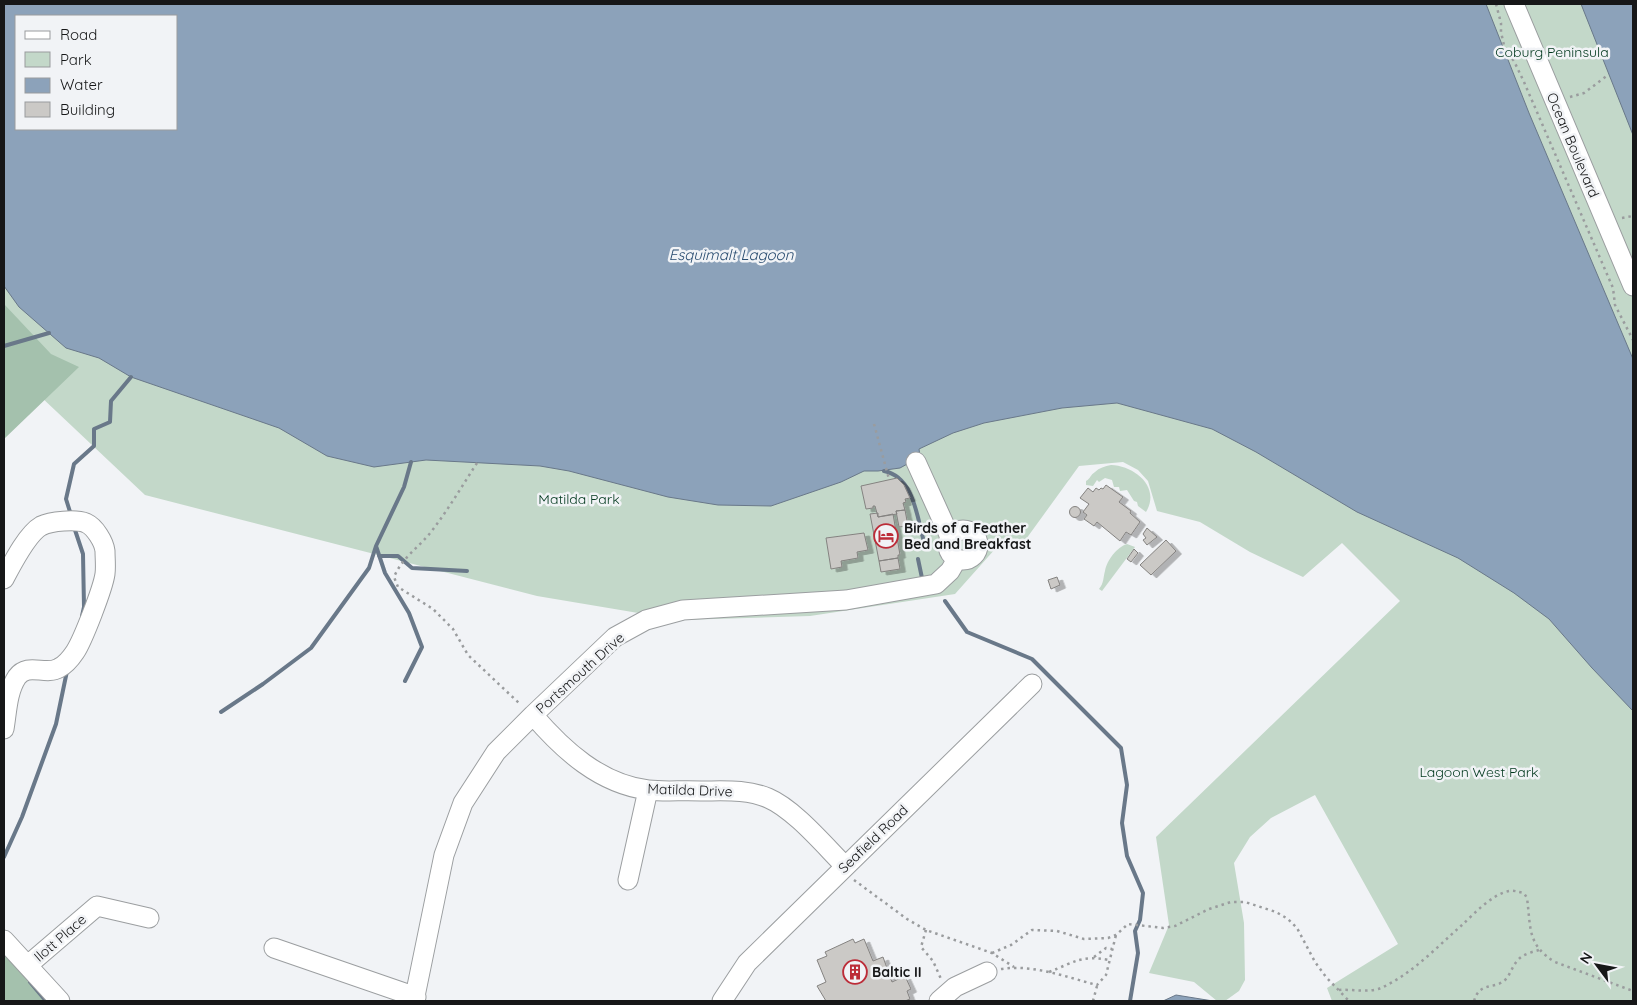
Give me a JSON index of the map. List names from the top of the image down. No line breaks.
{"streets":{"street":["Ocean Boulevard","Portsmouth Drive","Matilda Drive","Seafield Road","Ilott Place"]},"crossings":[["Portsmouth Drive","Matilda Drive"],["Matilda Drive","Seafield Road"]],"water":["Esquimalt Lagoon"],"parks":["Coburg Peninsula","Matilda Park","Lagoon West Park"],"places":{"hotel":["Birds of a Feather Bed and Breakfast"],"building":["Baltic II"]},"legend":["Road","Park","Water","Building"],"north":"top left"}
